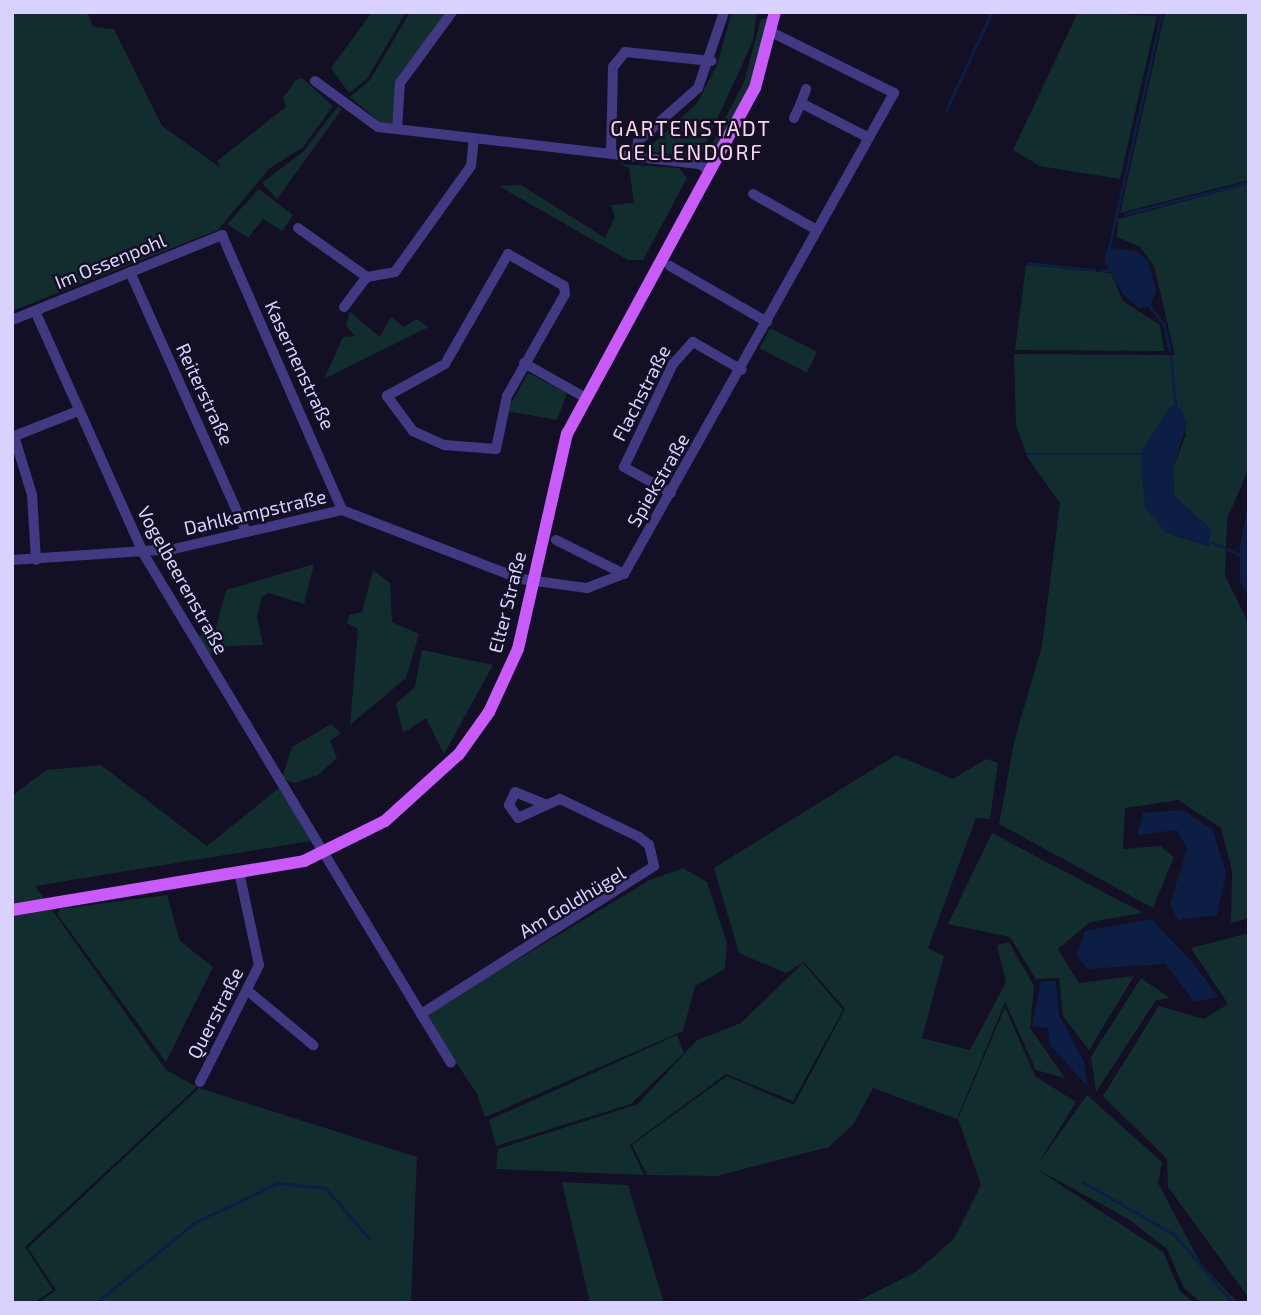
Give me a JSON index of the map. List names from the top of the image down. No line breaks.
{"streets":{"main road":["Elter Straße"],"street":["Im Ossenpohl","Kasernenstraße","Flachstraße","Reiterstraße","Spiekstraße","Dahlkampstraße","Vogelbeerenstraße","Am Goldhügel","Querstraße"]},"crossings":[["Im Ossenpohl","Kasernenstraße"],["Im Ossenpohl","Reiterstraße"],["Im Ossenpohl","Vogelbeerenstraße"],["Kasernenstraße","Dahlkampstraße"],["Flachstraße","Spiekstraße"],["Reiterstraße","Dahlkampstraße"],["Spiekstraße","Elter Straße"],["Dahlkampstraße","Vogelbeerenstraße"],["Dahlkampstraße","Elter Straße"],["Vogelbeerenstraße","Elter Straße"],["Elter Straße","Querstraße"]],"districts":["GARTENSTADT GELLENDORF"]}
